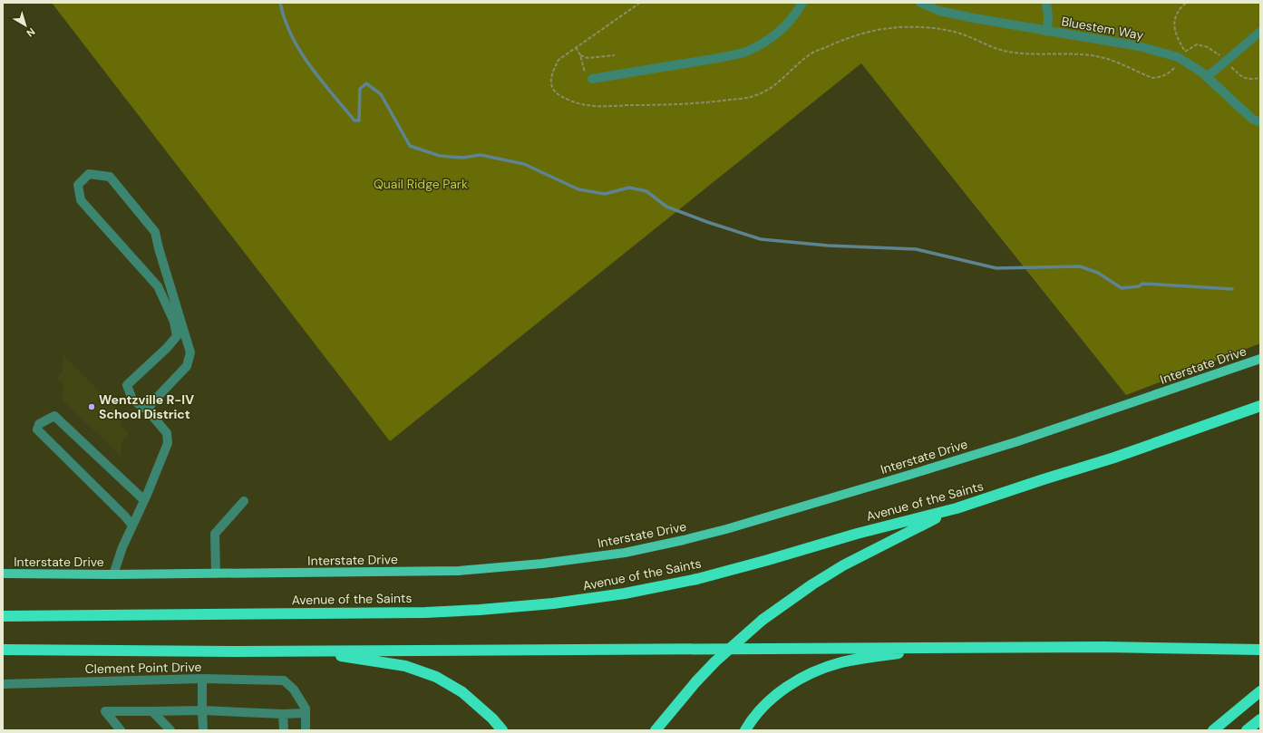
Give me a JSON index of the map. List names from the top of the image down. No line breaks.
{"streets":{"highway":["Avenue of the Saints"],"main road":["Interstate Drive"],"street":["Bluestem Way","Clement Point Drive"]},"parks":["Quail Ridge Park"],"places":["Wentzville R-IV School District"],"north":"bottom right"}
